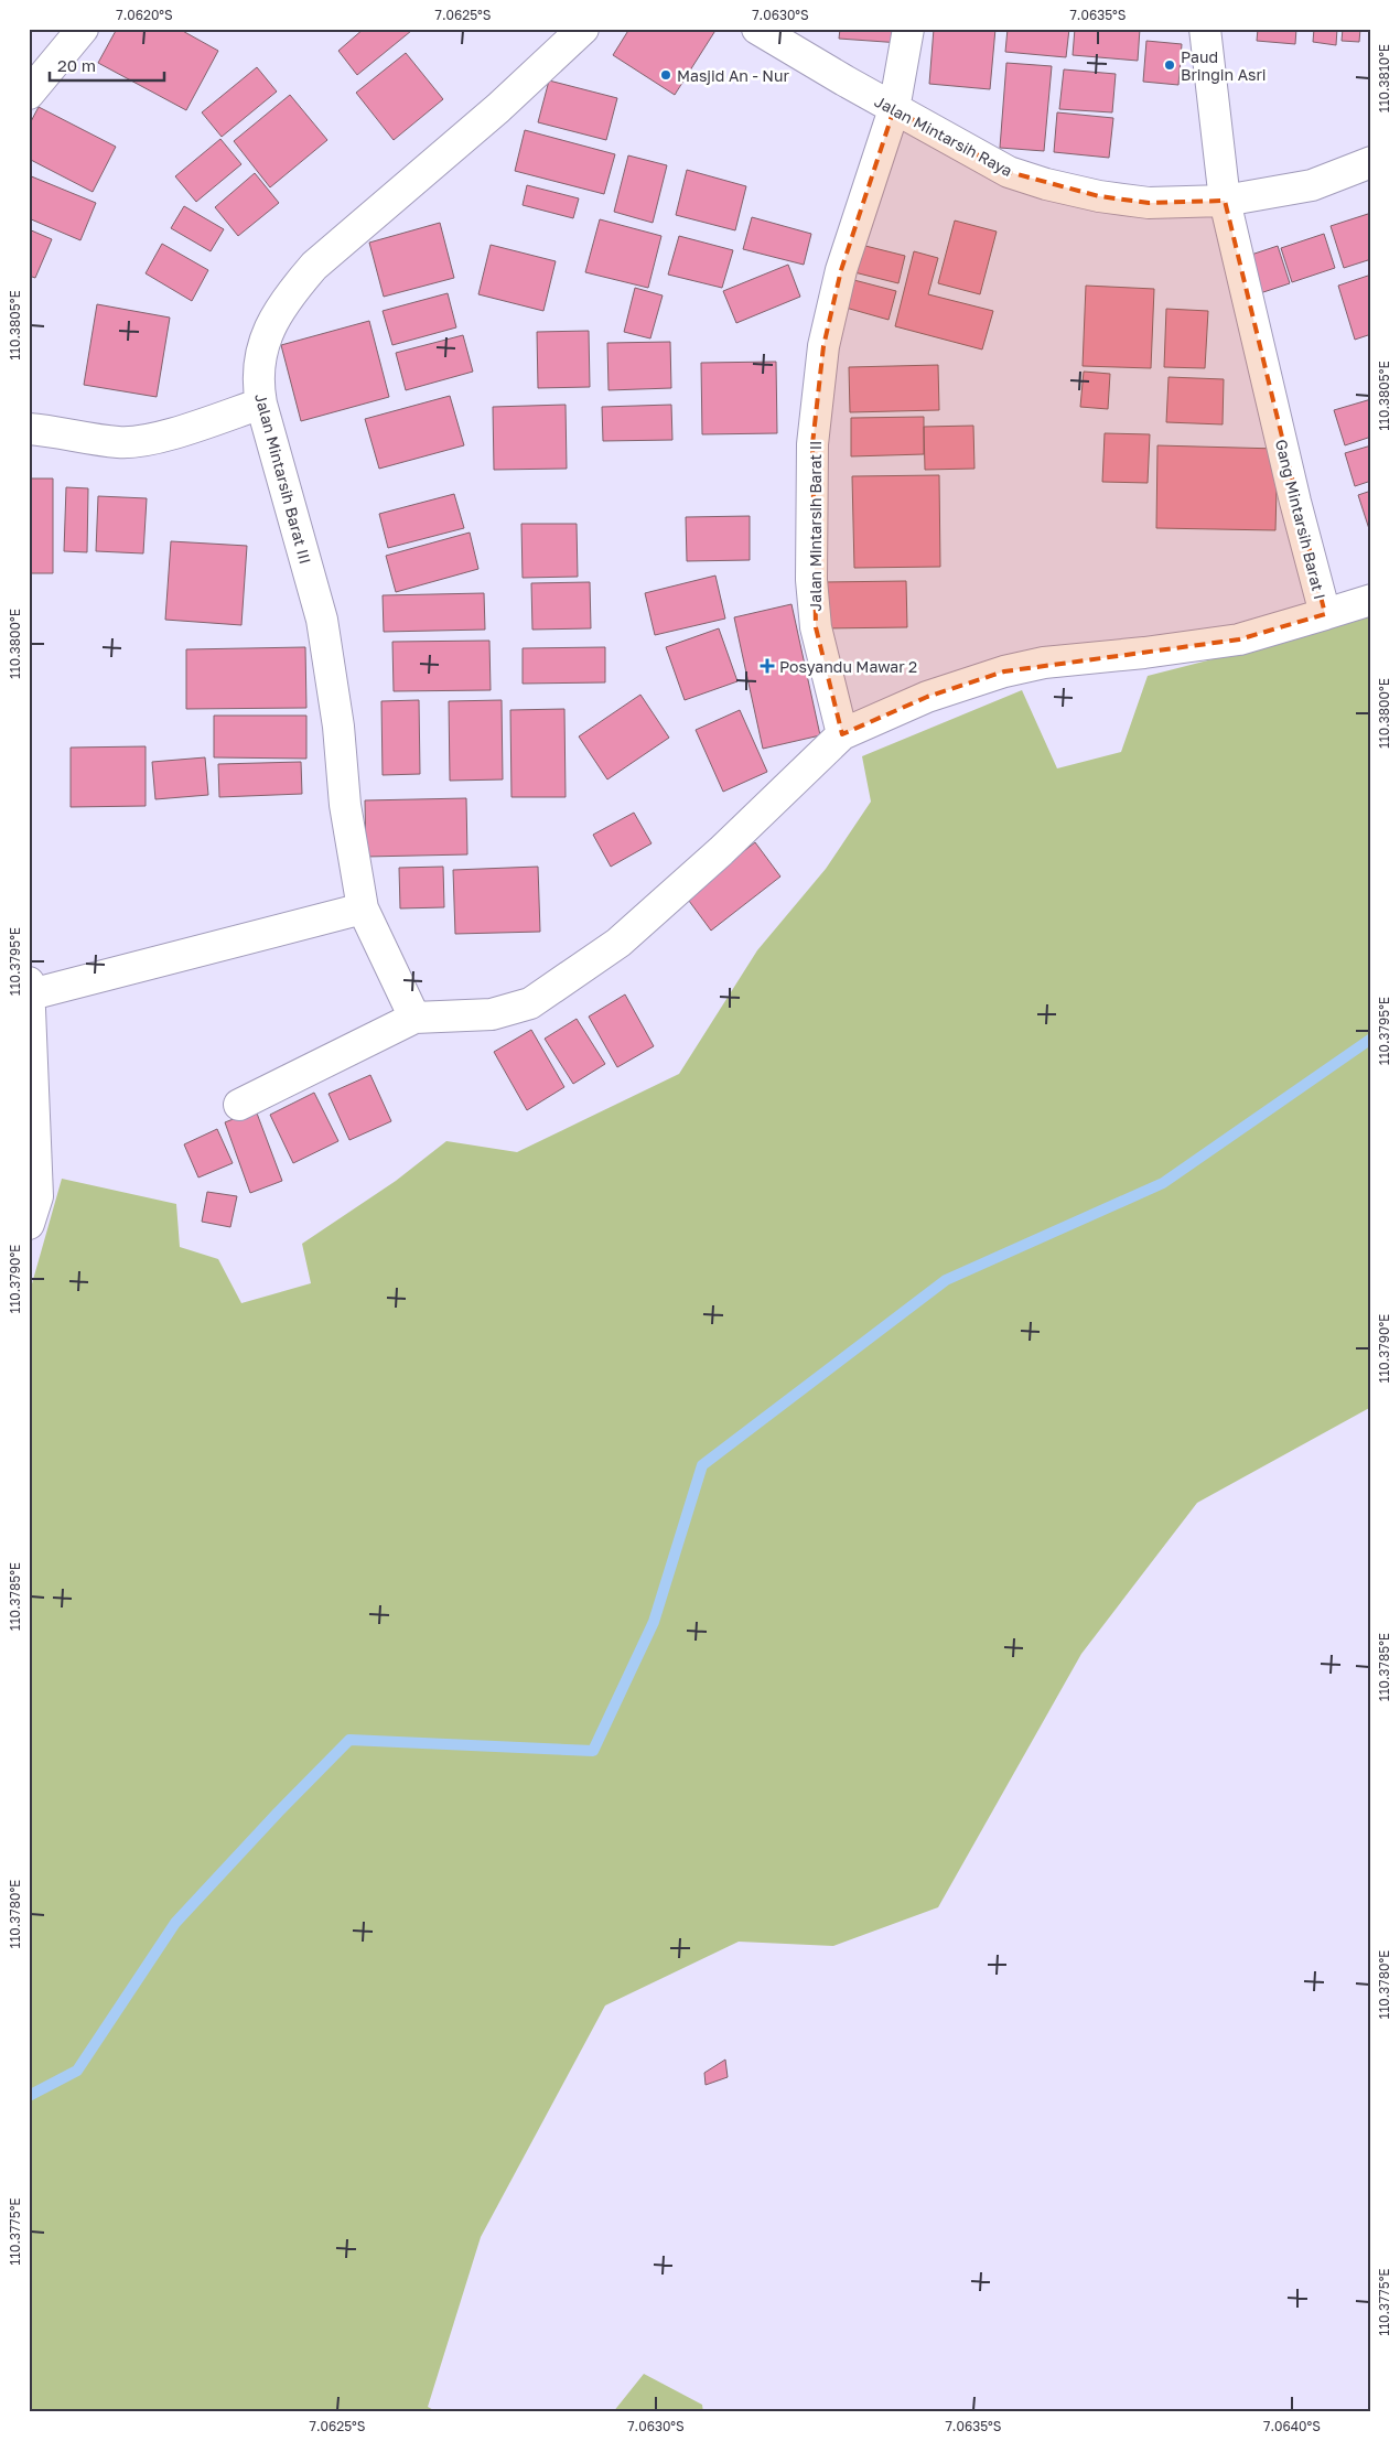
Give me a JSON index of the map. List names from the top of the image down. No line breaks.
{"streets":{"street":["Jalan Mintarsih Raya","Jalan Mintarsih Barat III","Gang Mintarsih Barat I","Jalan Mintarsih Barat II"]},"crossings":[["Jalan Mintarsih Raya","Gang Mintarsih Barat I"],["Jalan Mintarsih Raya","Jalan Mintarsih Barat II"],["Gang Mintarsih Barat I","Jalan Mintarsih Barat II"]],"places":{"other":["Paud Bringin Asri","Masjid An - Nur"],"health":["Posyandu Mawar 2"]},"scale_bar":"20 m","coordinates":["7.0620°S","7.0625°S","7.0630°S","7.0635°S","110.3810°E","110.3805°E","110.3800°E","110.3795°E","110.3790°E","110.3785°E","110.3780°E","110.3775°E","7.0640°S"]}
